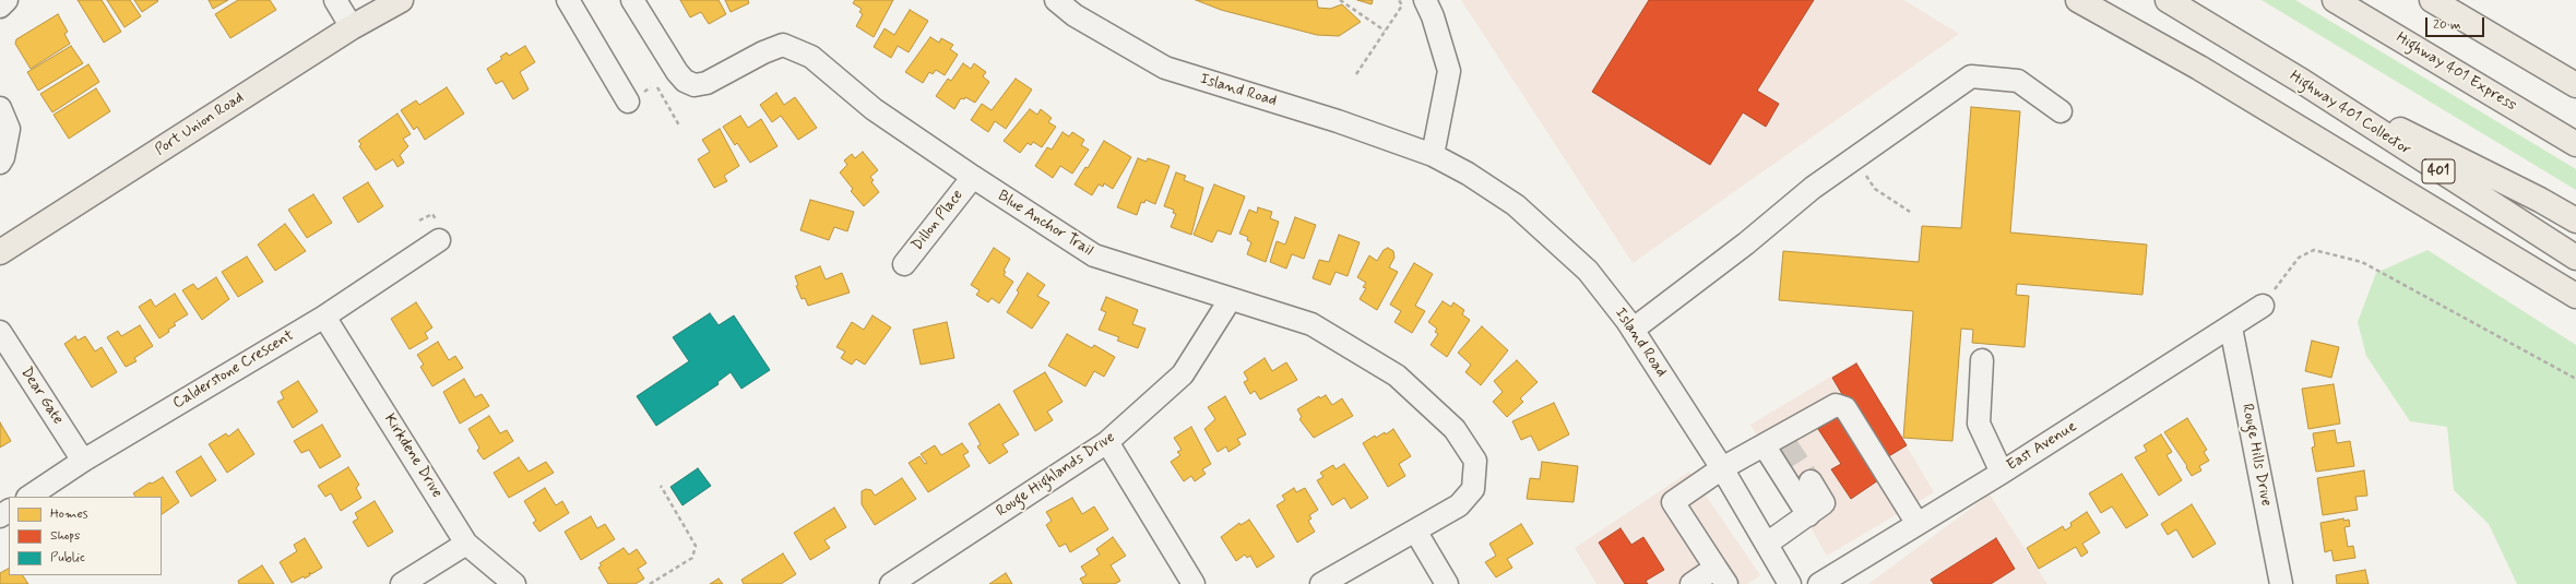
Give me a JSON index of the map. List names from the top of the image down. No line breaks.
{"streets":{"main road":["Highway 401 Express","Highway 401 Collector","Port Union Road","401"],"street":["Island Road","Dillon Place","Blue Anchor Trail","Calderstone Crescent","Dear Gate","East Avenue","Rouge Hills Drive","Kirkdene Drive","Rouge Highlands Drive"]},"crossings":[["Dillon Place","Blue Anchor Trail"],["Blue Anchor Trail","Rouge Highlands Drive"],["Calderstone Crescent","Dear Gate"],["Calderstone Crescent","Kirkdene Drive"],["East Avenue","Rouge Hills Drive"]],"legend":["Homes","Shops","Public"],"scale_bar":"20 m"}
